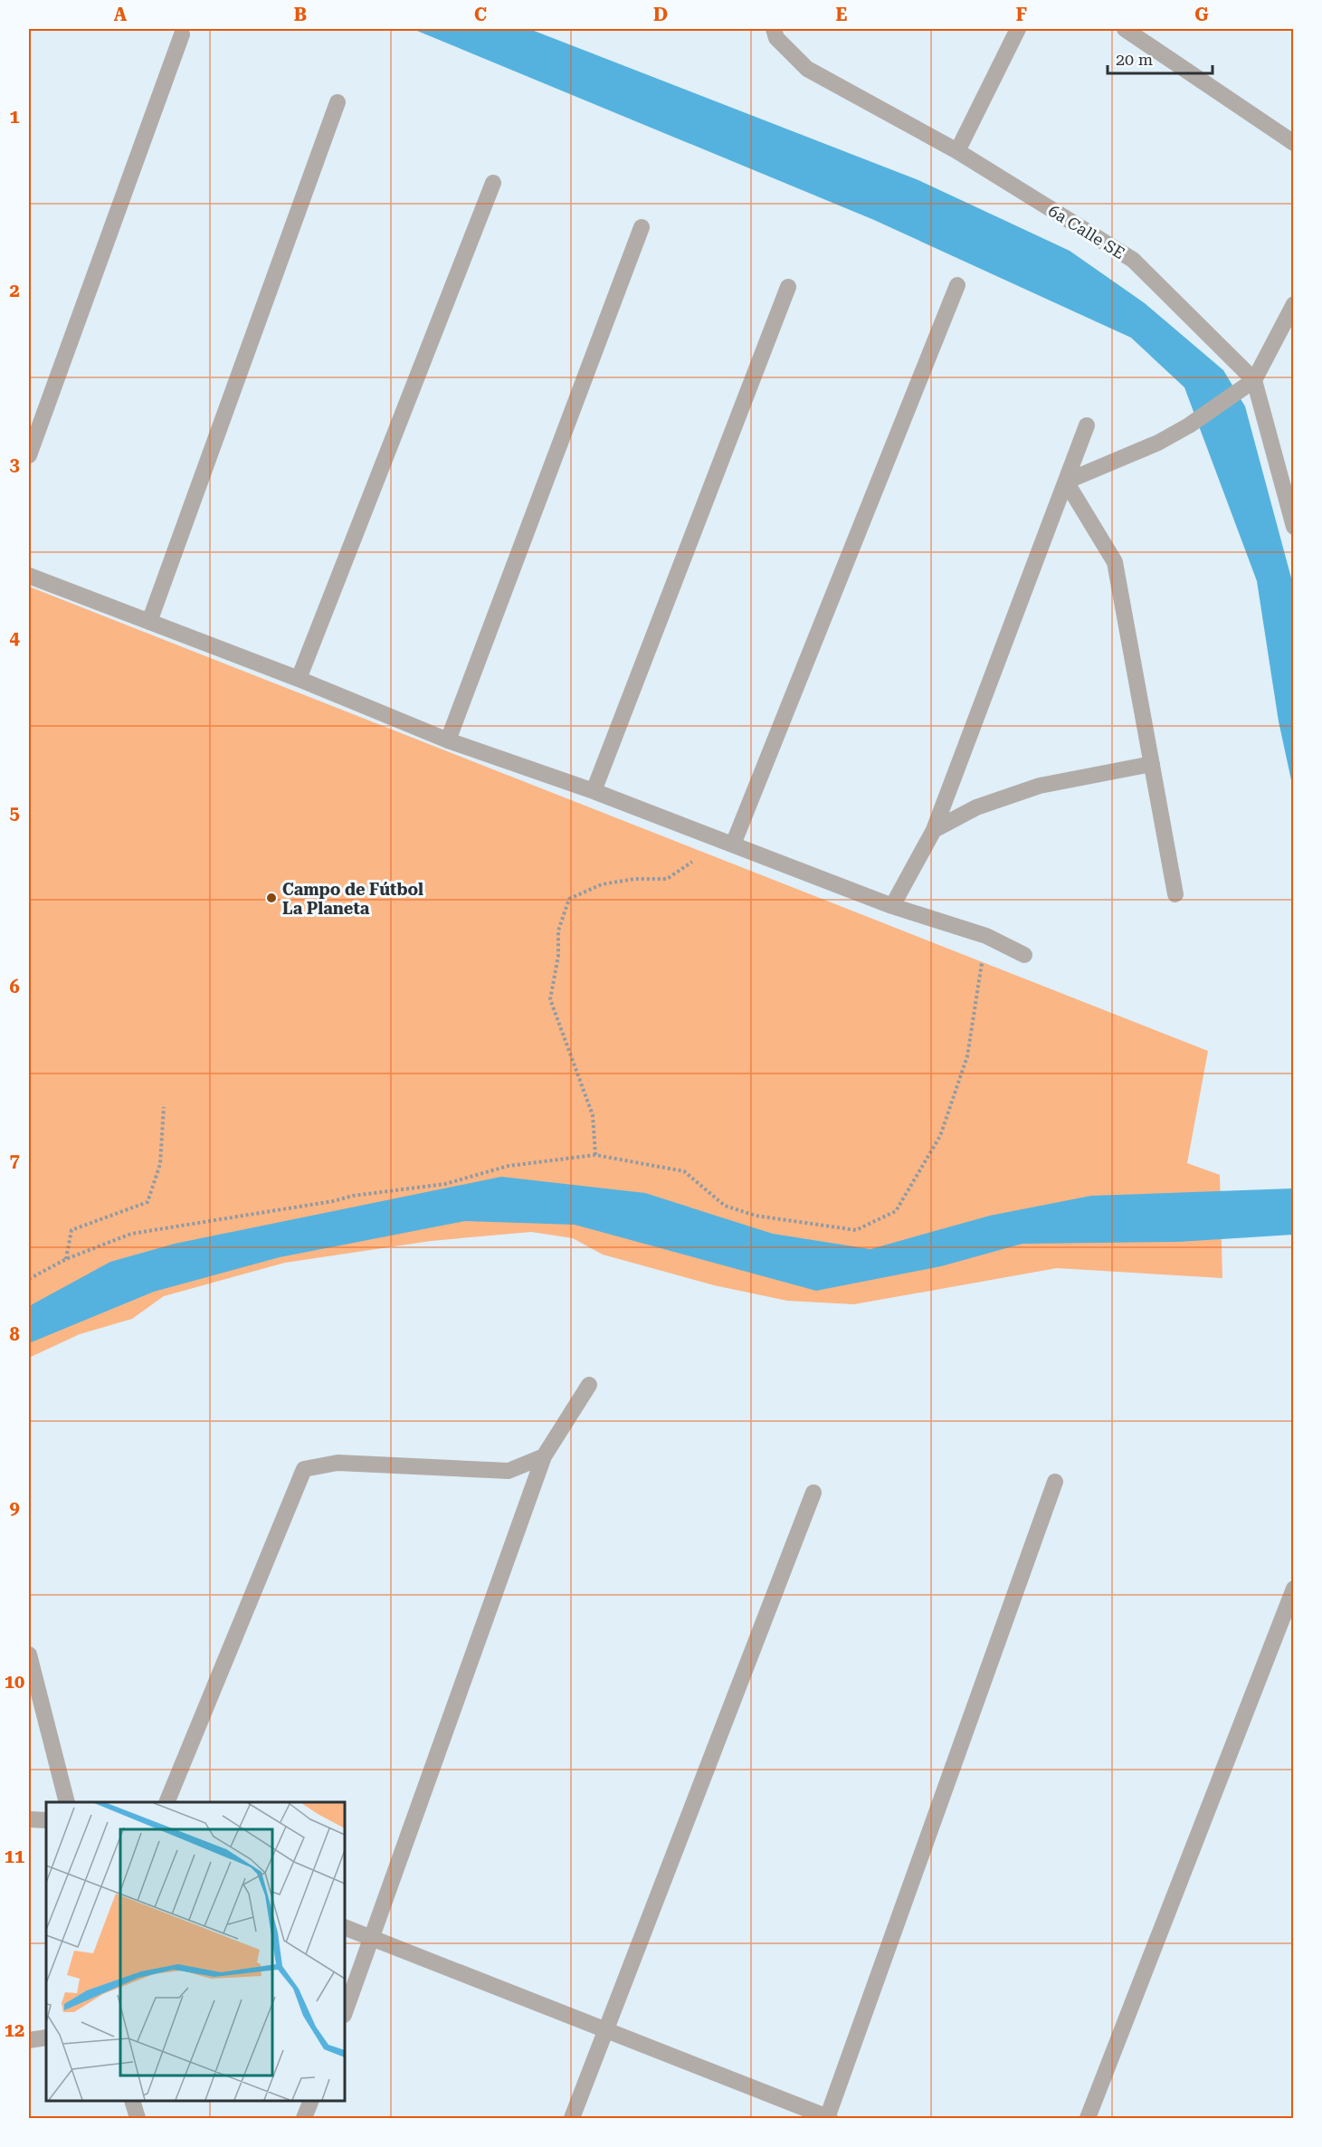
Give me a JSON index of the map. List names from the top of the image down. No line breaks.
{"streets":{"street":["6a Calle SE"]},"places":["Campo de Fútbol La Planeta"],"scale_bar":"20 m","grid":{"columns":["A","B","C","D","E","F","G"],"rows":["1","2","3","4","5","6","7","8","9","10","11","12"]}}
